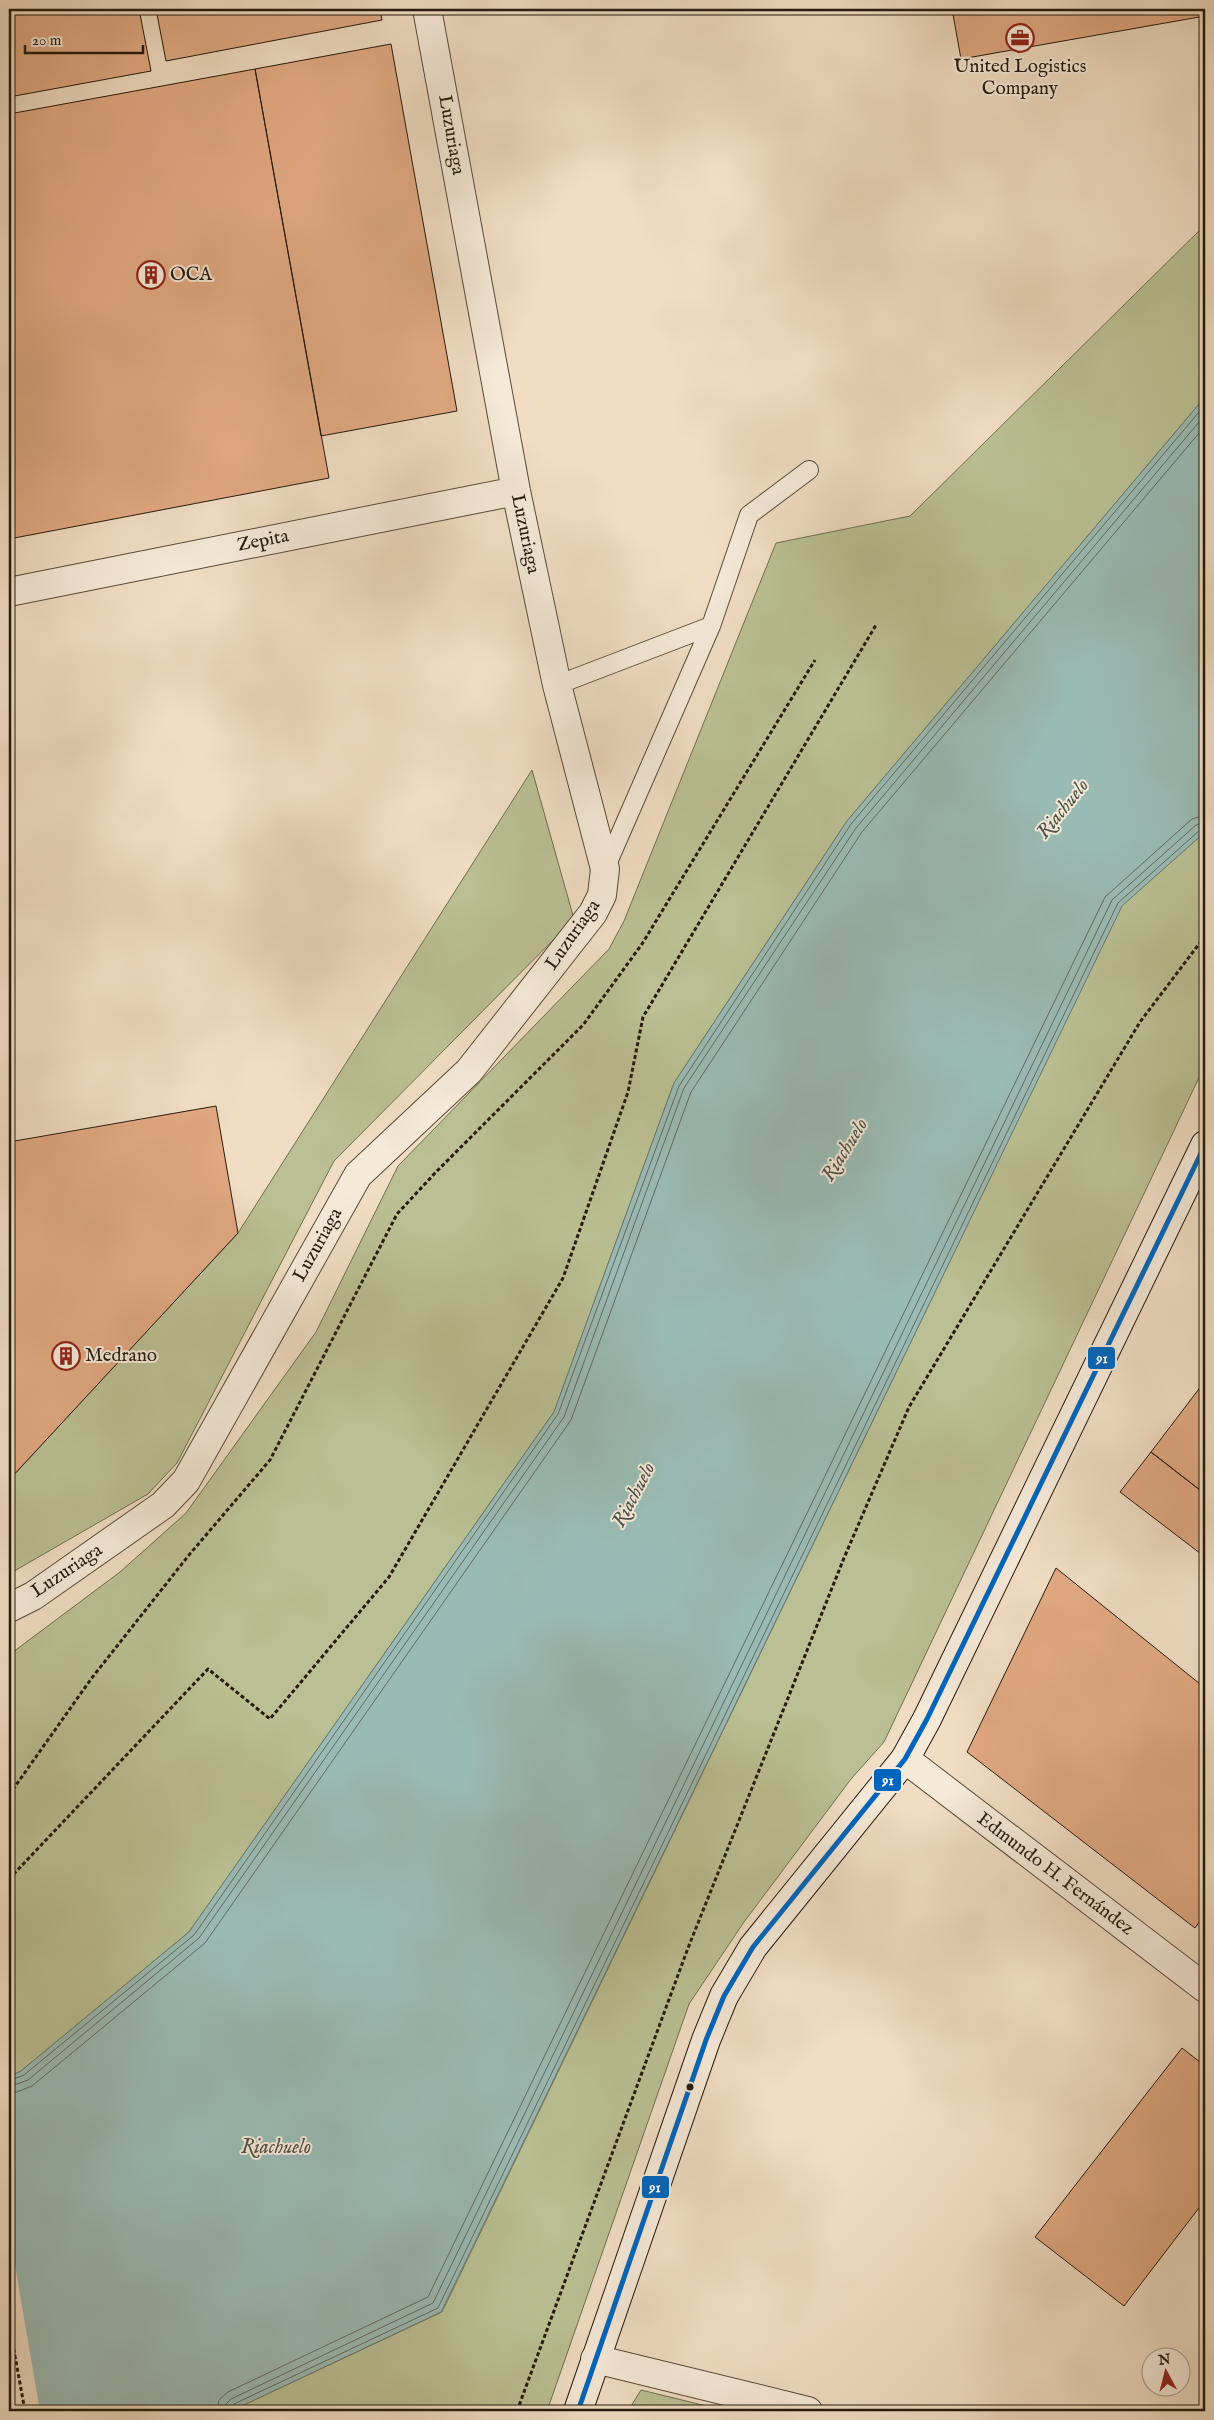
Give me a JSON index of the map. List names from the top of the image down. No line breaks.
{"streets":{"street":["Luzuriaga","Zepita","Edmundo H. Fernández"]},"crossings":[["Luzuriaga","Zepita"]],"water":["Riachuelo"],"places":{"office":["United Logistics Company"],"building":["OCA","Medrano"]},"lines":["transit line 91"],"scale_bar":"20 m","north":"top"}
